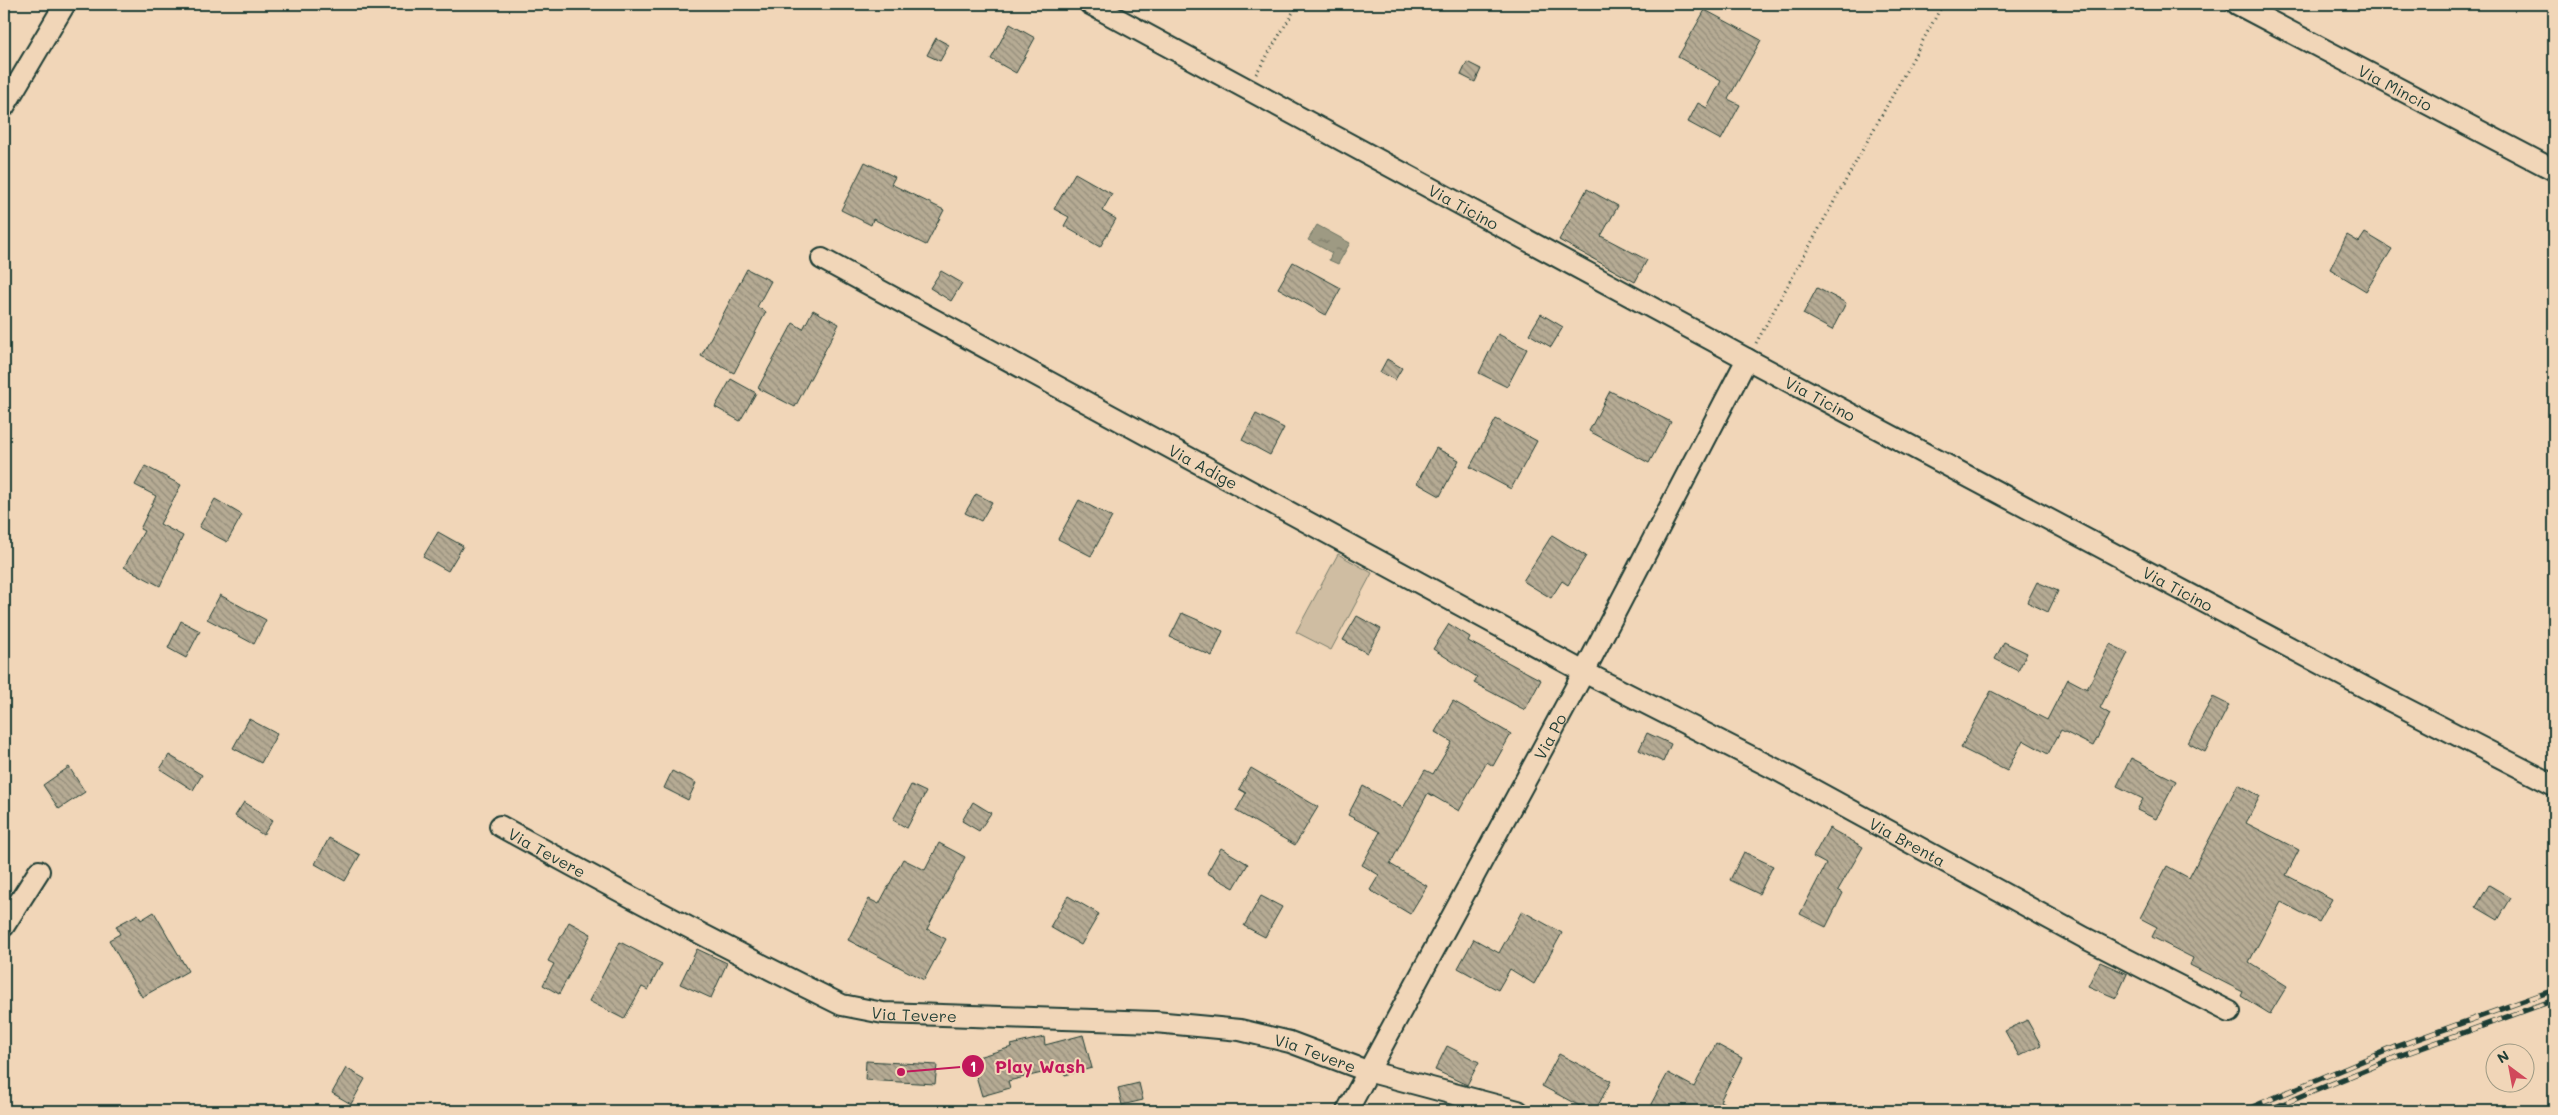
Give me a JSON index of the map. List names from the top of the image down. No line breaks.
{"streets":{"street":["Via Mincio","Via Ticino","Via Adige","Via Po","Via Brenta","Via Tevere"]},"crossings":[["Via Ticino","Via Po"],["Via Adige","Via Po"],["Via Adige","Via Brenta"],["Via Po","Via Brenta"],["Via Po","Via Tevere"]],"places":["Play Wash"],"north":"top left"}
